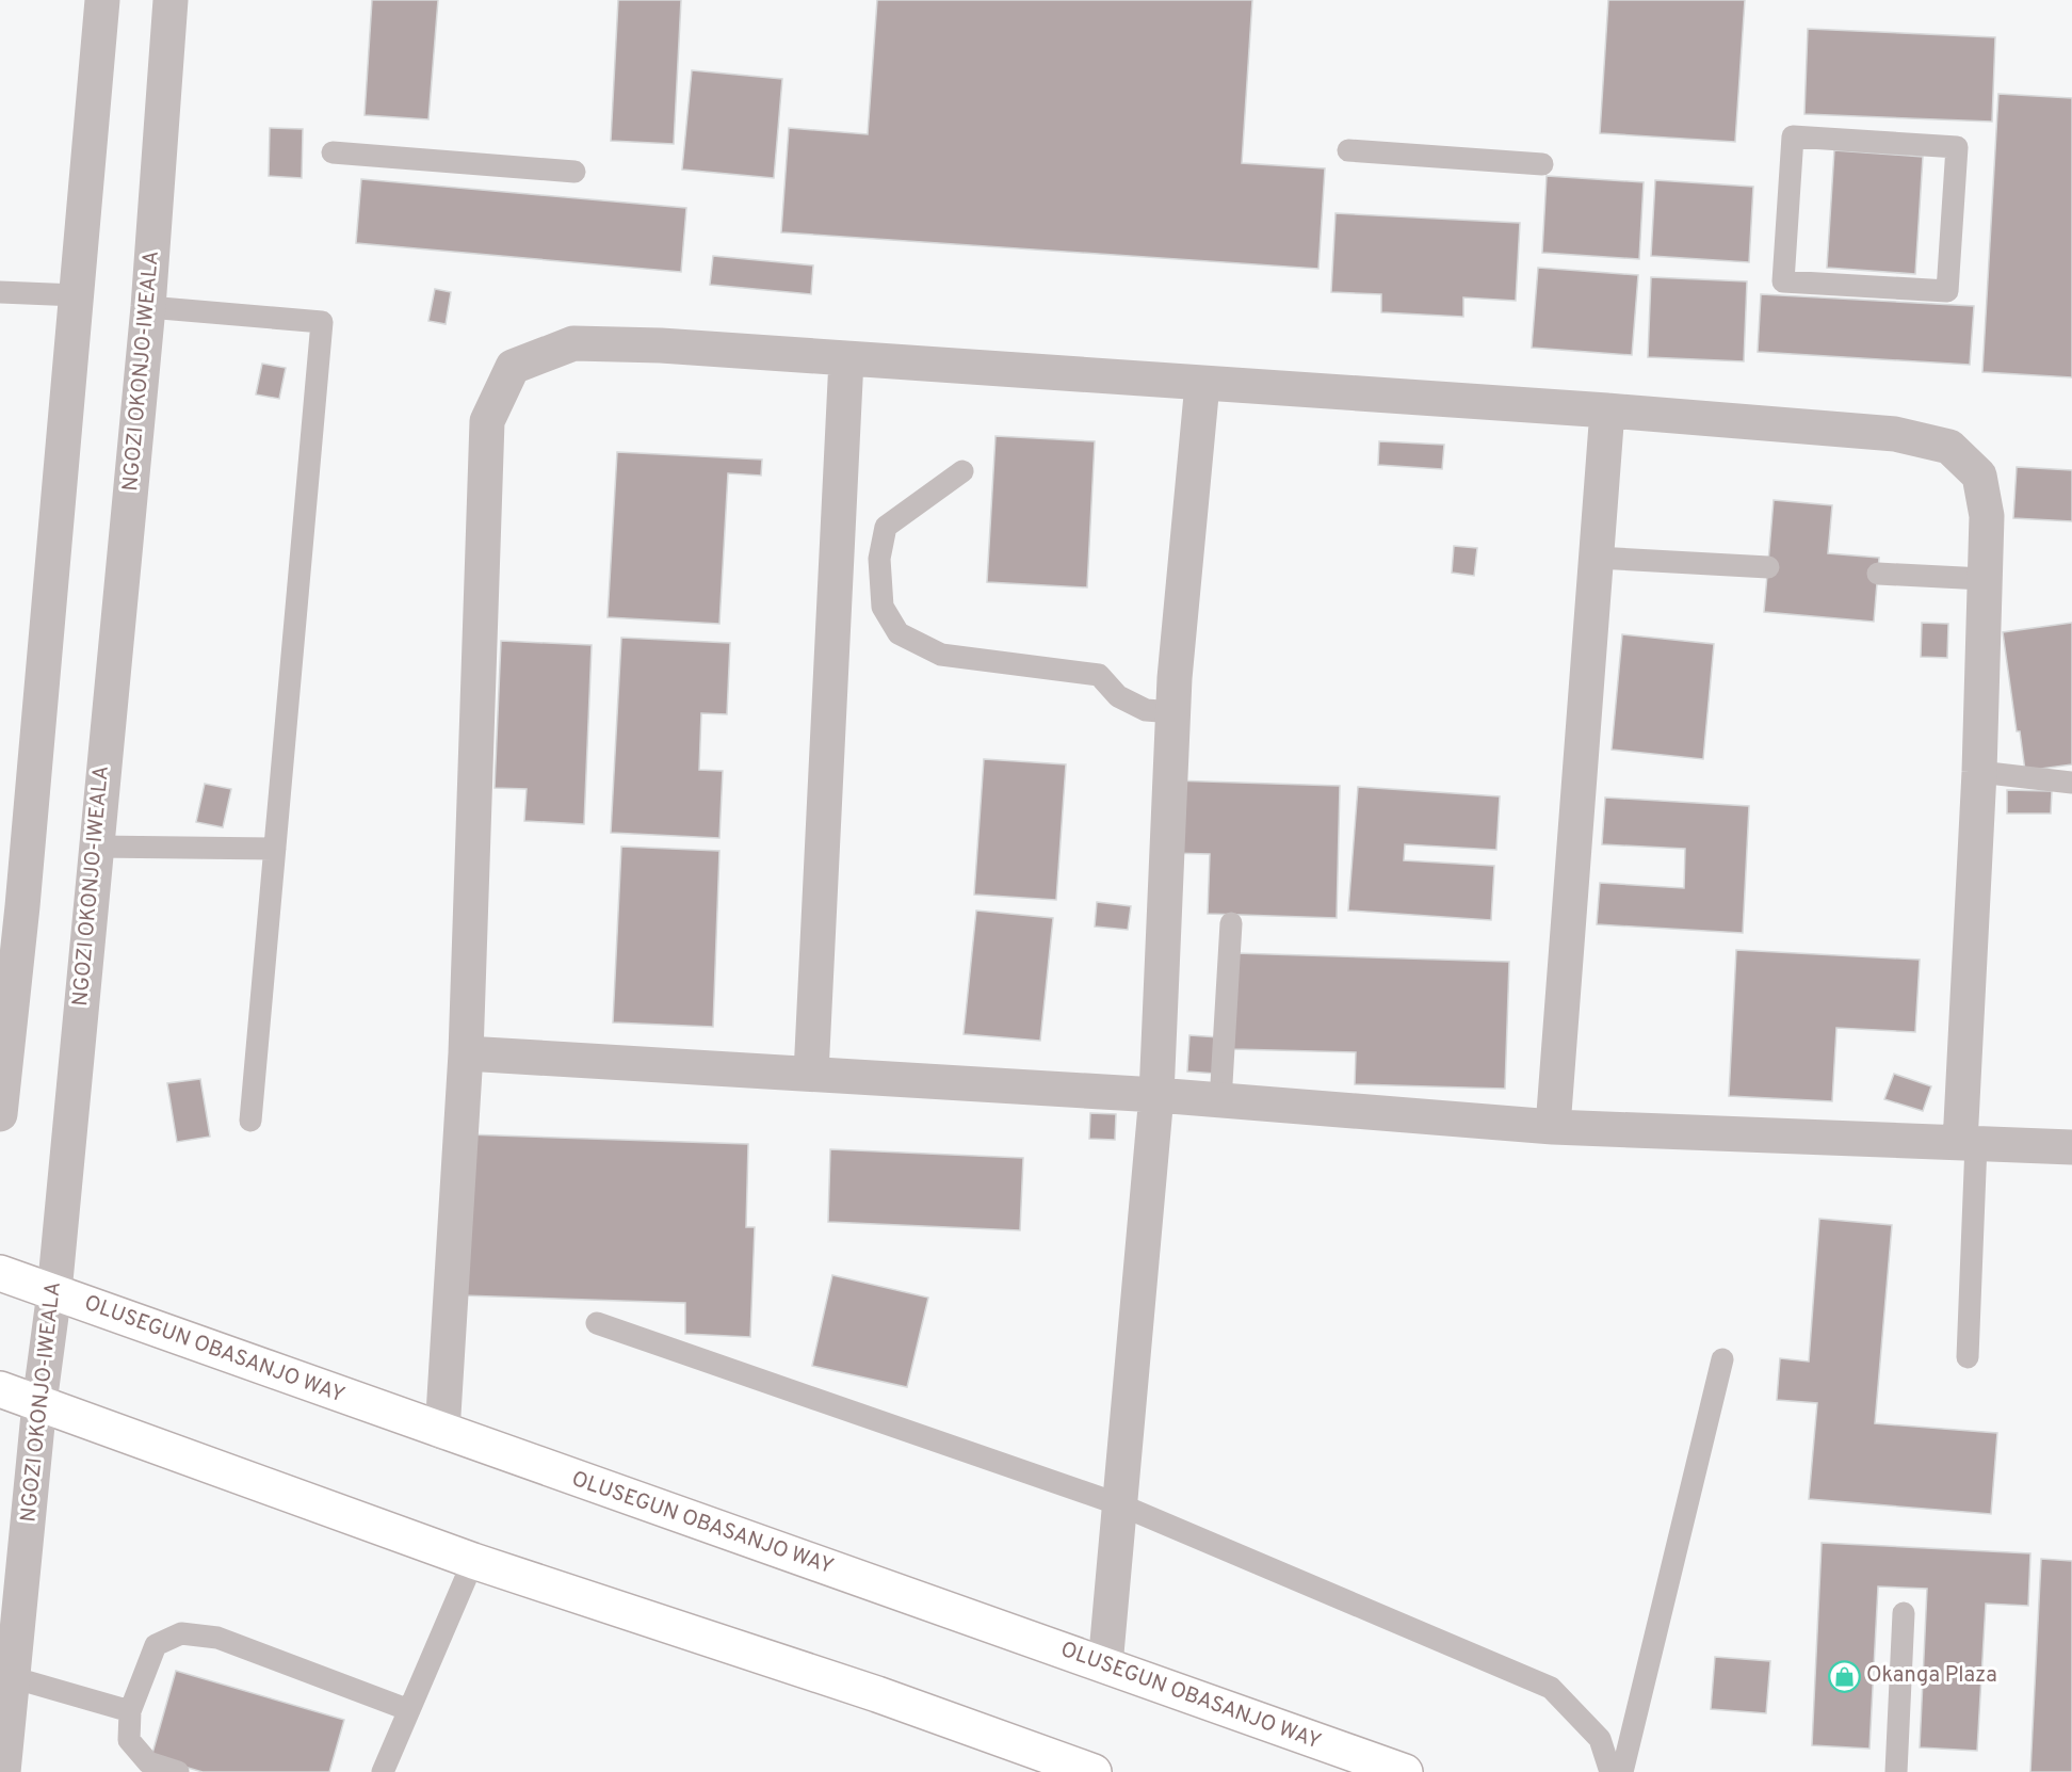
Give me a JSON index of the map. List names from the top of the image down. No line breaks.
{"streets":{"main road":["OLUSEGUN OBASANJO WAY"],"street":["NGOZI OKONJO-IWEALA"]},"crossings":[["NGOZI OKONJO-IWEALA","OLUSEGUN OBASANJO WAY"]],"places":{"shop":["Okanga Plaza"]}}
